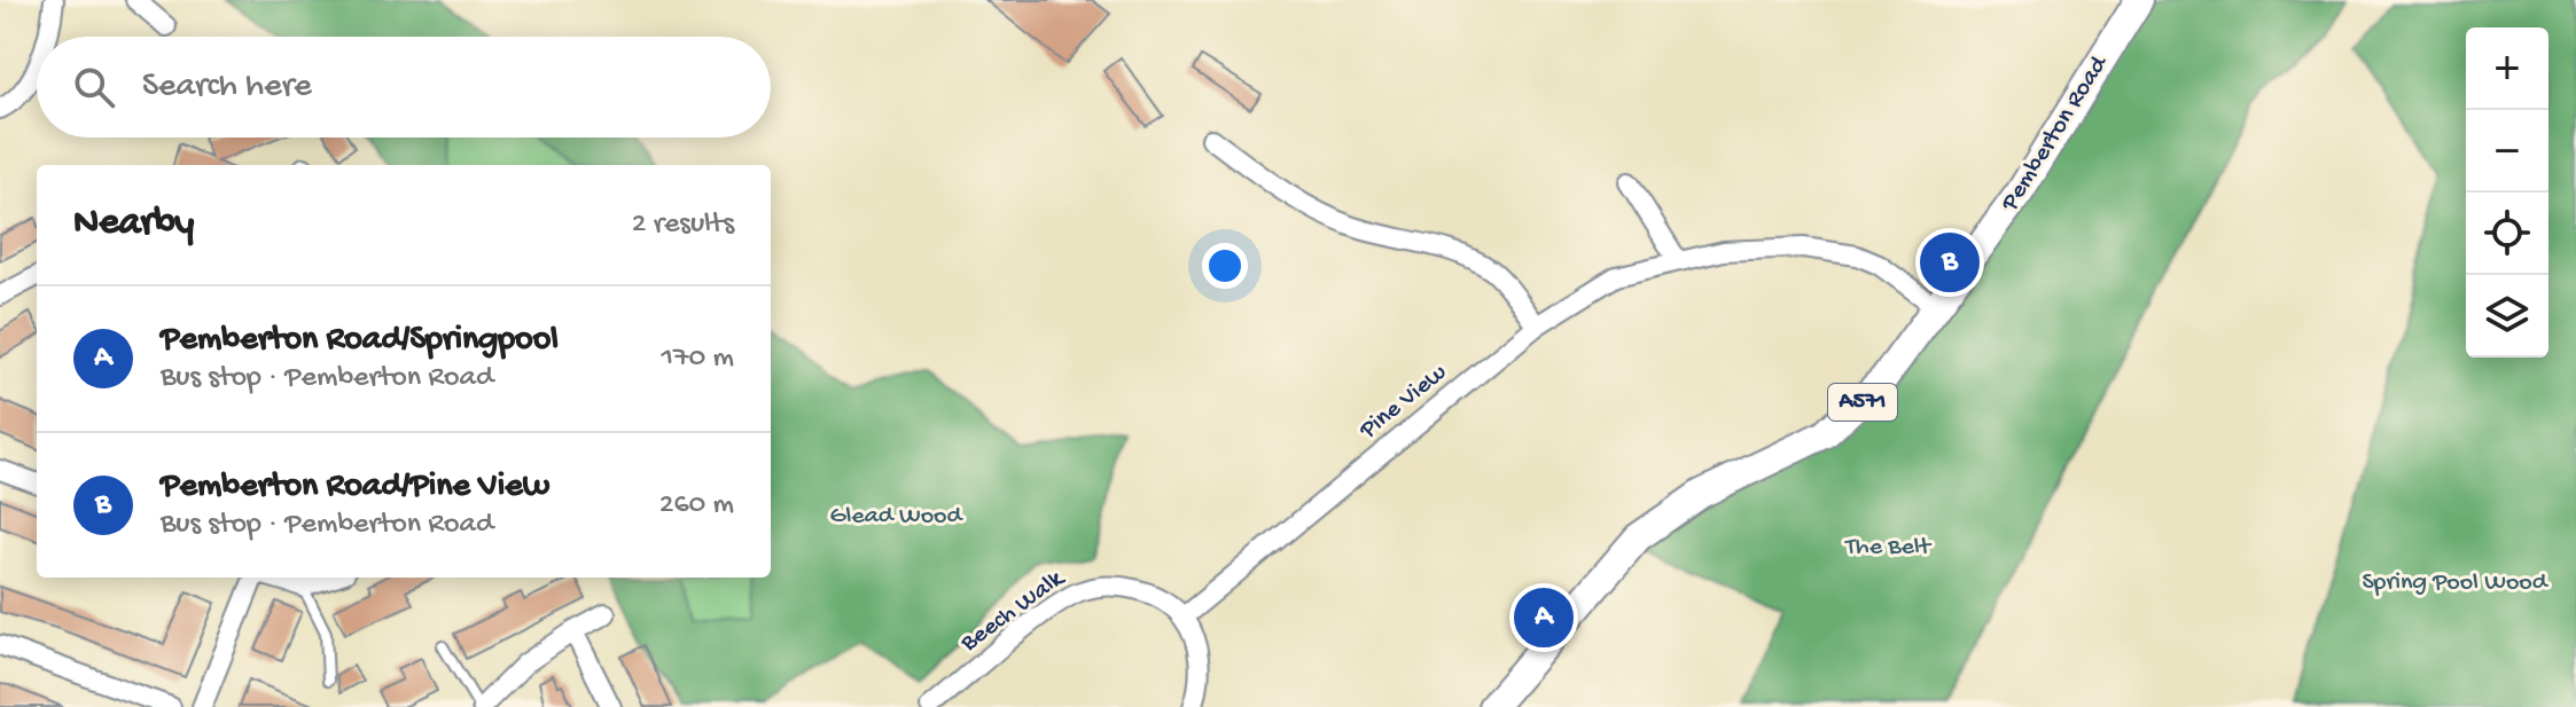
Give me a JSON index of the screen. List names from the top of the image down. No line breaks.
{"streets":{"main road":["Pemberton Road","A571"],"street":["Pine View","Beech Walk"]},"crossings":[["Pemberton Road","Pine View"],["Pine View","Beech Walk"]],"parks":["Glead Wood","The Belt","Spring Pool Wood"],"page":{"map_buttons":["+","−"],"search":"Search here","heading":["Nearby","2 results"],"pins":["B","A"],"list":[{"mark":"A","name":"Pemberton Road/Springpool","note":"Bus stop · Pemberton Road","value":"170 m"},{"mark":"B","name":"Pemberton Road/Pine View","note":"Bus stop · Pemberton Road","value":"260 m"}]}}
